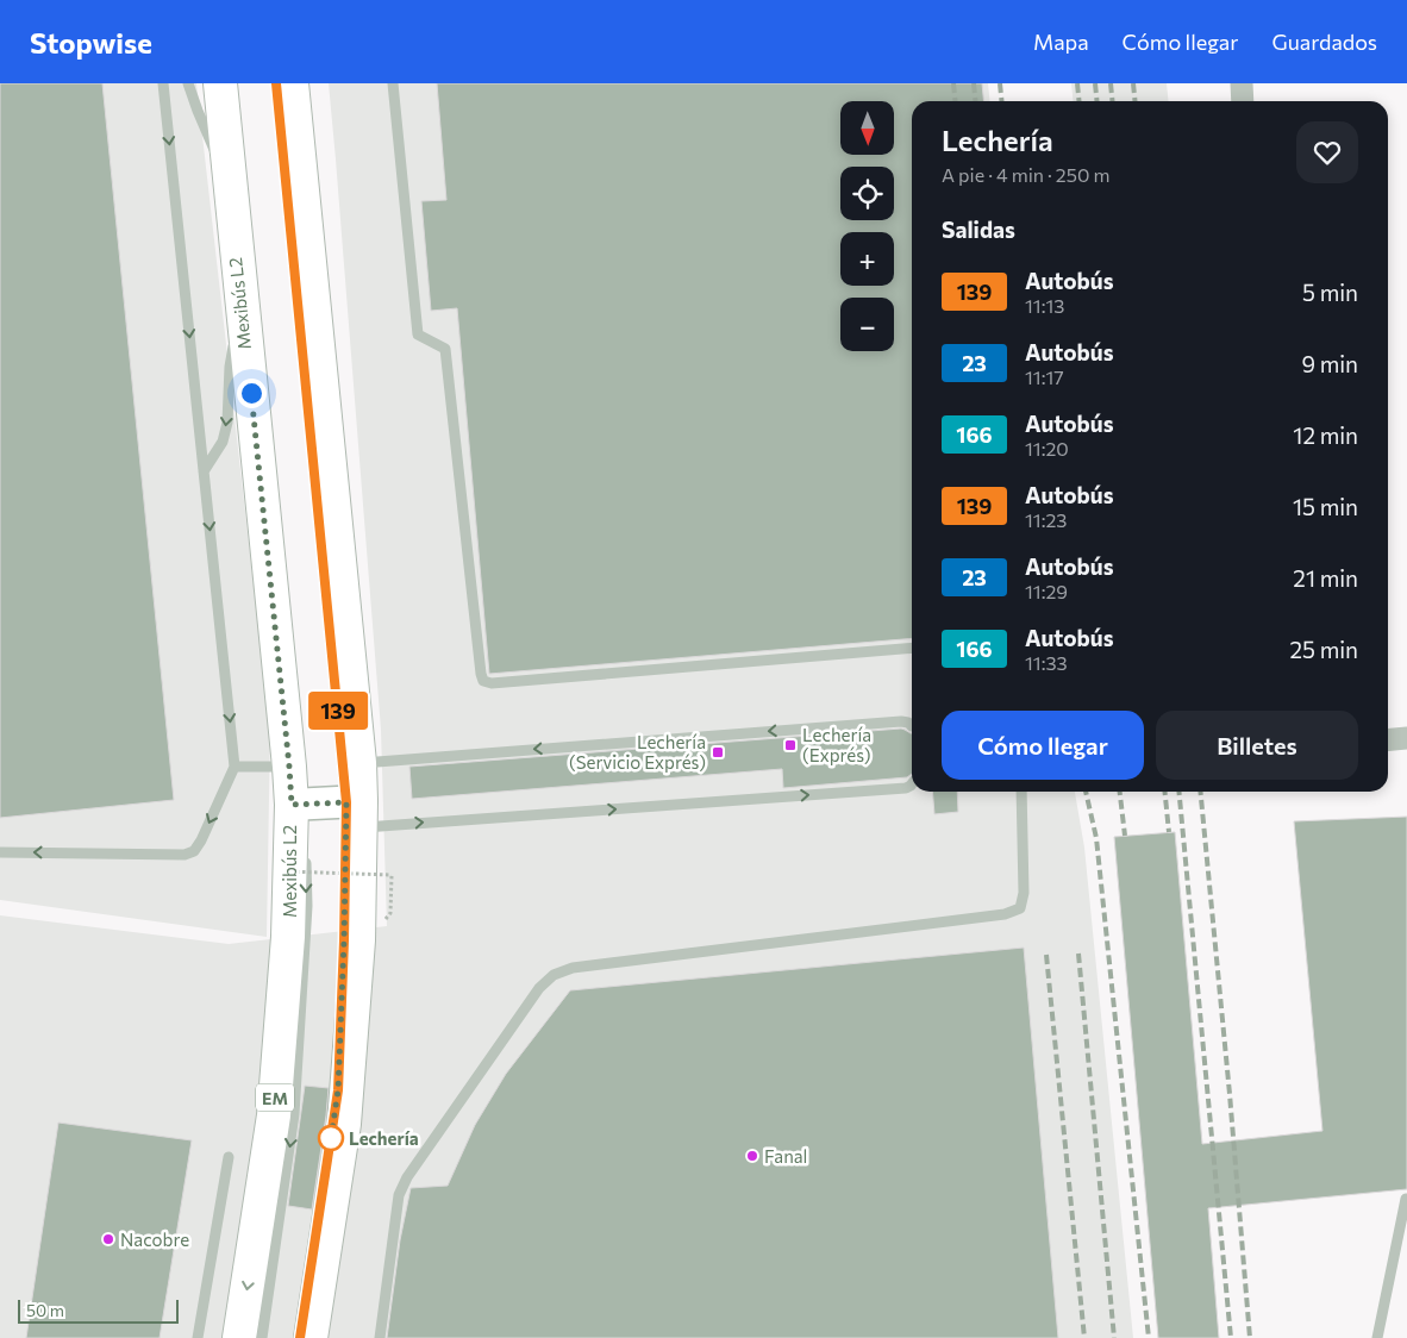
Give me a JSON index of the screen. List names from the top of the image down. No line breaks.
{"streets":{"main road":["EM"],"lane":["Mexibús L2"]},"places":{"transit":["Lechería (Exprés)","Lechería (Servicio Exprés)"],"other":["Lechería","Fanal","Nacobre"]},"lines":["bus line 139"],"scale_bar":"50 m","north":"bottom","page":{"header":"Stopwise","nav":["Mapa","Cómo llegar","Guardados"],"on_map":"139","map_buttons":["+","−"],"heading":[["Lechería","A pie · 4 min · 250 m"],"Salidas"],"list":[{"mark":"139","name":"Autobús","note":"11:13","value":"5 min"},{"mark":"23","name":"Autobús","note":"11:17","value":"9 min"},{"mark":"166","name":"Autobús","note":"11:20","value":"12 min"},{"mark":"139","name":"Autobús","note":"11:23","value":"15 min"},{"mark":"23","name":"Autobús","note":"11:29","value":"21 min"},{"mark":"166","name":"Autobús","note":"11:33","value":"25 min"}],"buttons":["Cómo llegar","Billetes"],"scale":"50 m"}}
